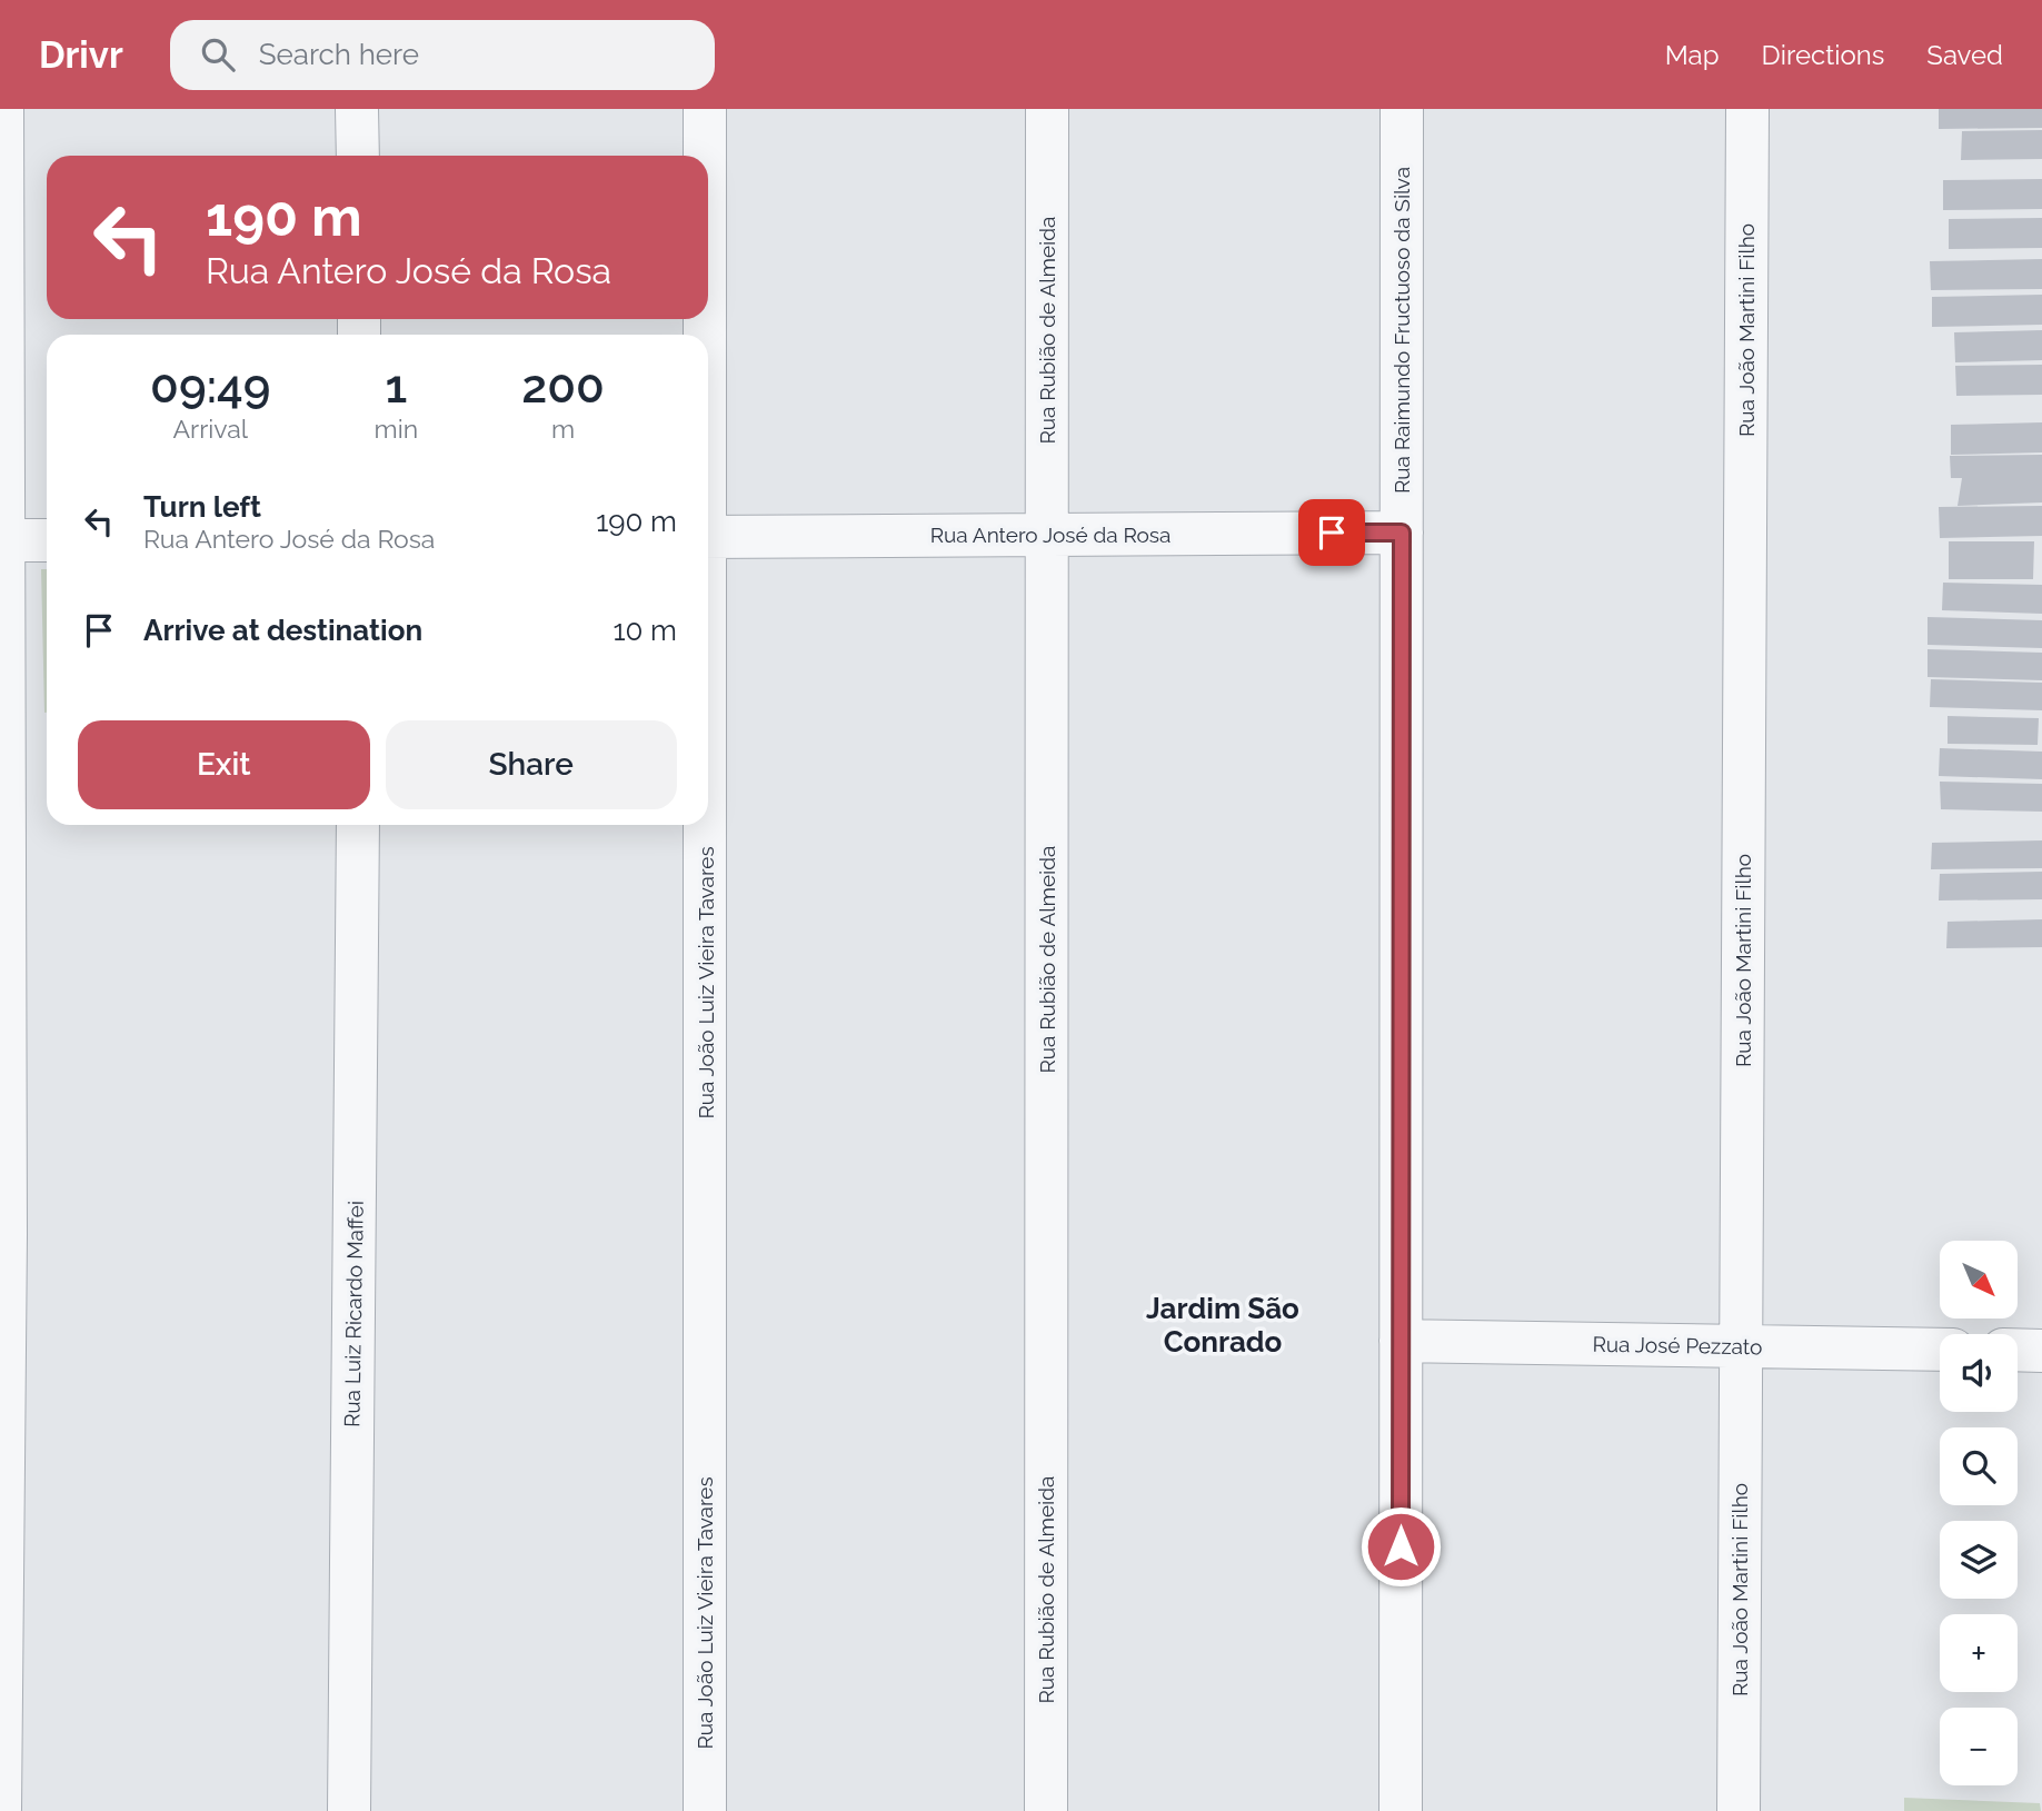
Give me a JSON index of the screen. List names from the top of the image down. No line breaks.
{"streets":{"street":["Rua Rubião de Almeida","Rua Raimundo Fructuoso da Silva","Rua João Martini Filho","Rua Antero José da Rosa","Rua João Luiz Vieira Tavares","Rua Luiz Ricardo Maffei","Rua José Pezzato"]},"crossings":[["Rua Rubião de Almeida","Rua Antero José da Rosa"],["Rua Raimundo Fructuoso da Silva","Rua Antero José da Rosa"],["Rua Raimundo Fructuoso da Silva","Rua José Pezzato"],["Rua João Martini Filho","Rua José Pezzato"]],"districts":["Jardim São Conrado"],"north":"bottom right","page":{"header":"Drivr","search":"Search here","nav":["Map","Directions","Saved"],"turn":["190 m","Rua Antero José da Rosa"],"eta":["09:49","Arrival","1","min","200","m"],"list":[{"name":"Turn left","note":"Rua Antero José da Rosa","value":"190 m"},{"name":"Arrive at destination","value":"10 m"}],"buttons":["Exit","Share"],"map_buttons":["+","−"]}}
